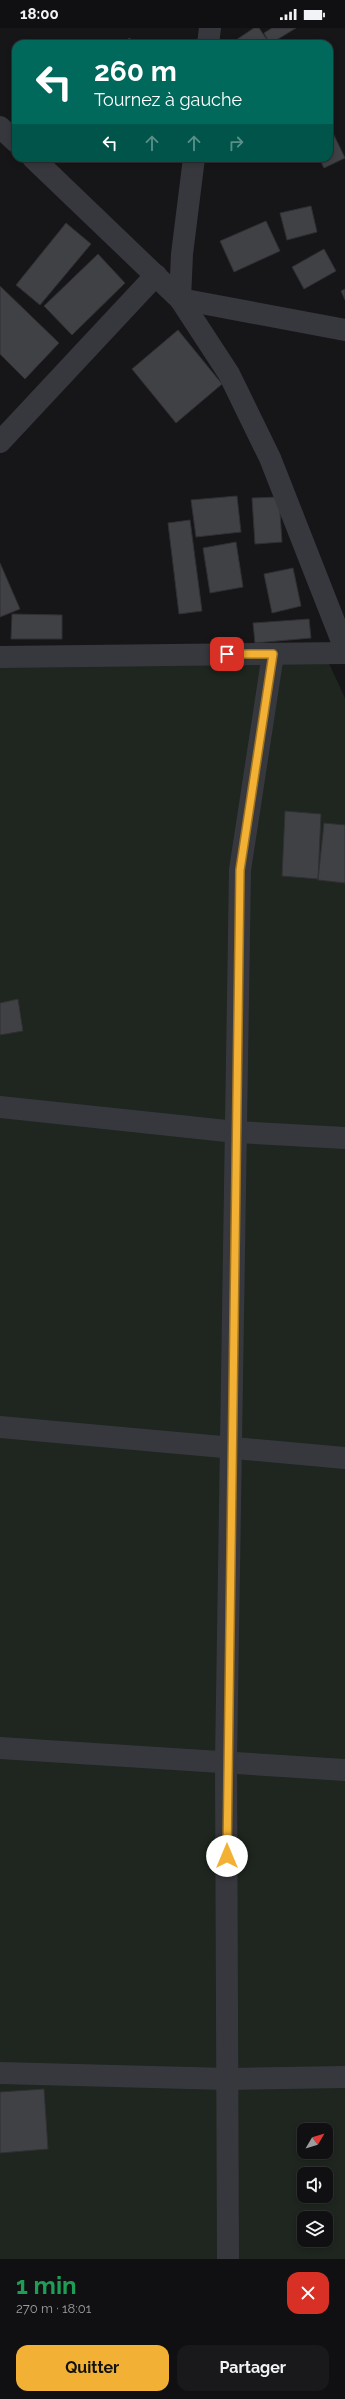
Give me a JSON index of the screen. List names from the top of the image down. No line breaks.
{"north":"top right","page":{"status":"18:00","turn":["260 m","Tournez à gauche"],"heading":["1 min","270 m · 18:01"],"buttons":["Quitter","Partager"]}}
